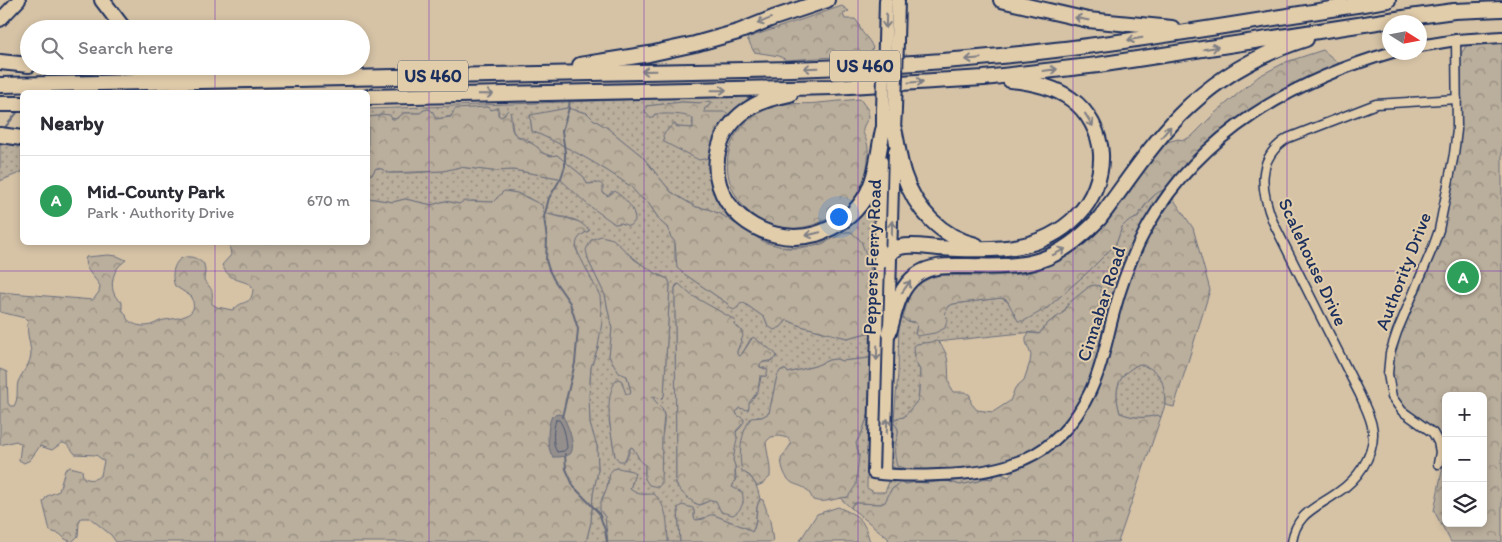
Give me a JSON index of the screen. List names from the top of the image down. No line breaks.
{"streets":{"highway":["US 460"],"main road":["Peppers Ferry Road"],"street":["Scalehouse Drive","Authority Drive","Cinnabar Road"]},"crossings":[["Peppers Ferry Road","Cinnabar Road"],["Scalehouse Drive","Authority Drive"]],"north":"right","page":{"search":"Search here","heading":"Nearby","list":[{"mark":"A","name":"Mid-County Park","note":"Park · Authority Drive","value":"670 m"}],"pins":"A","map_buttons":["+","−"]}}
